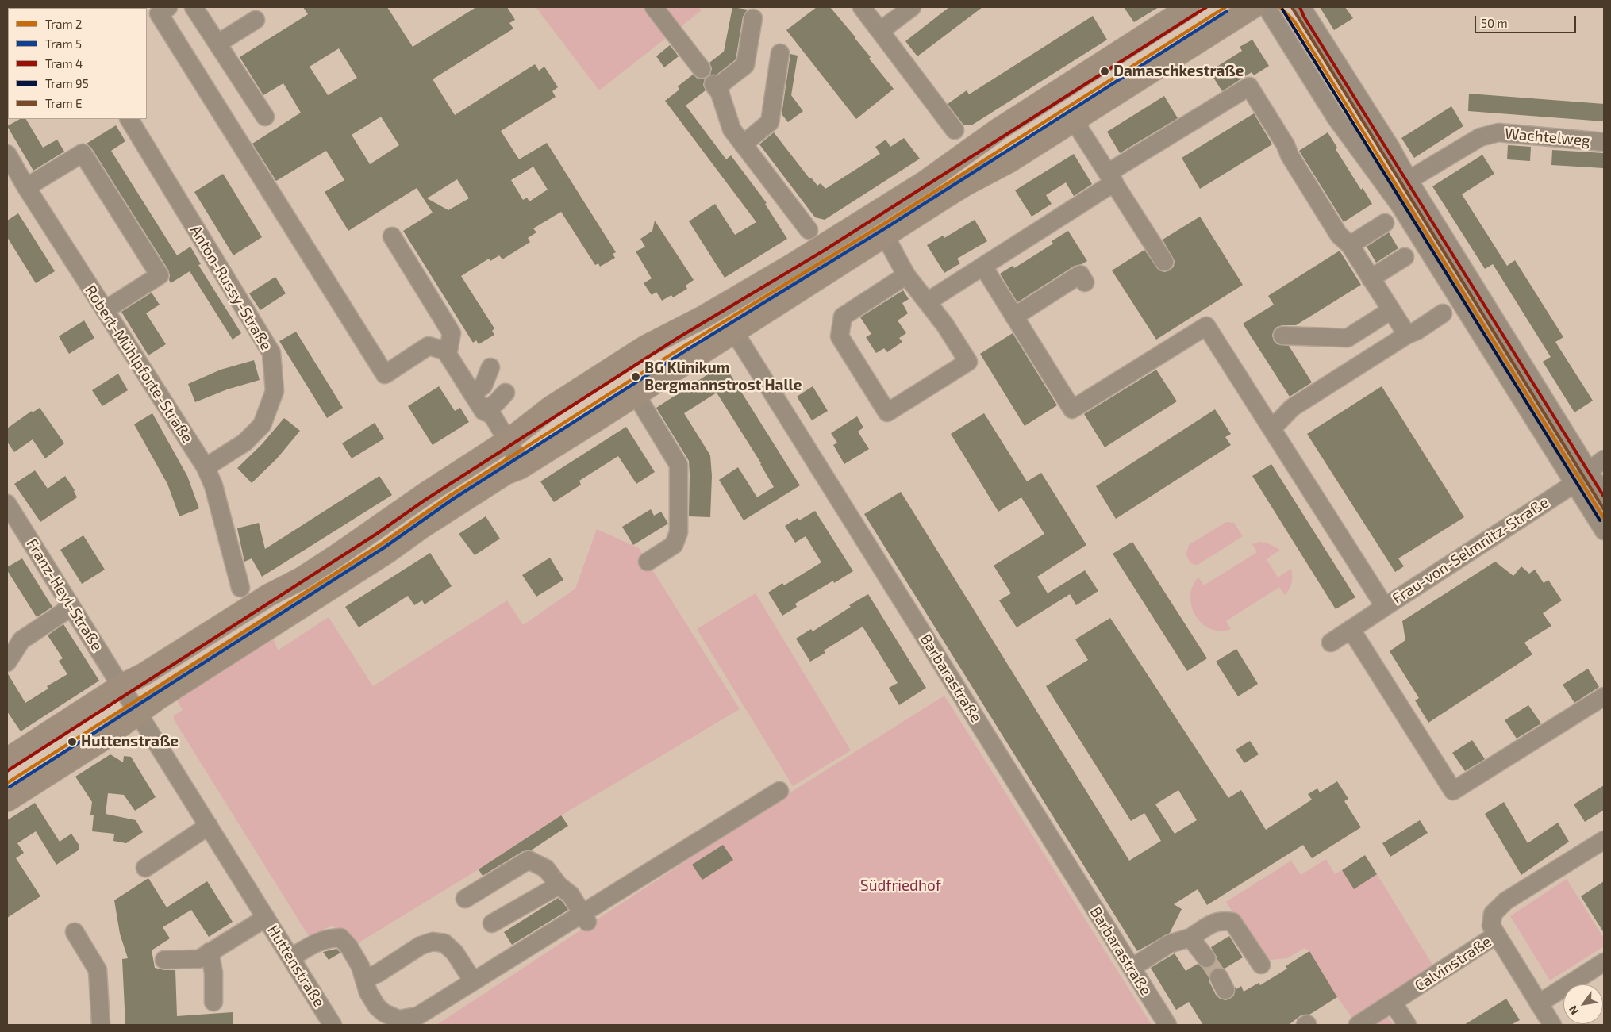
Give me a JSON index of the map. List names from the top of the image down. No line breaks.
{"streets":{"street":["Wachtelweg","Anton-Russy-Straße","Robert-Mühlpforte-Straße","Frau-von-Selmnitz-Straße","Franz-Heyl-Straße","Barbarastraße","Calvinstraße","Huttenstraße"]},"crossings":[["Anton-Russy-Straße","Robert-Mühlpforte-Straße"],["Franz-Heyl-Straße","Huttenstraße"]],"parks":["Südfriedhof"],"places":["Damaschkestraße","BG Klinikum Bergmannstrost Halle","Huttenstraße"],"lines":["tram line 2","tram line 4","tram line E","tram line 95","tram line 5"],"legend":["Tram 2","Tram 5","Tram 4","Tram 95","Tram E"],"scale_bar":"50 m","north":"bottom left"}
